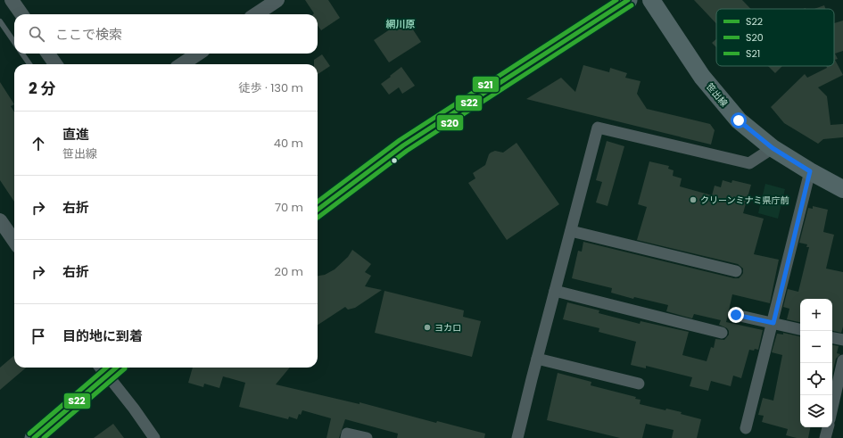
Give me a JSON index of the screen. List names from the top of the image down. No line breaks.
{"streets":{"main road":["笹出線"]},"districts":["網川原"],"places":["クリーンミナミ県庁前","ヨカロ"],"lines":["transit line S22","transit line S21","transit line S20"],"legend":["S22","S20","S21"],"page":{"search":"ここで検索","heading":["2 分","徒歩 · 130 m"],"list":[["直進","笹出線","40 m"],["右折","70 m"],["右折","20 m"],"目的地に到着"],"map_buttons":["+","−"]}}
